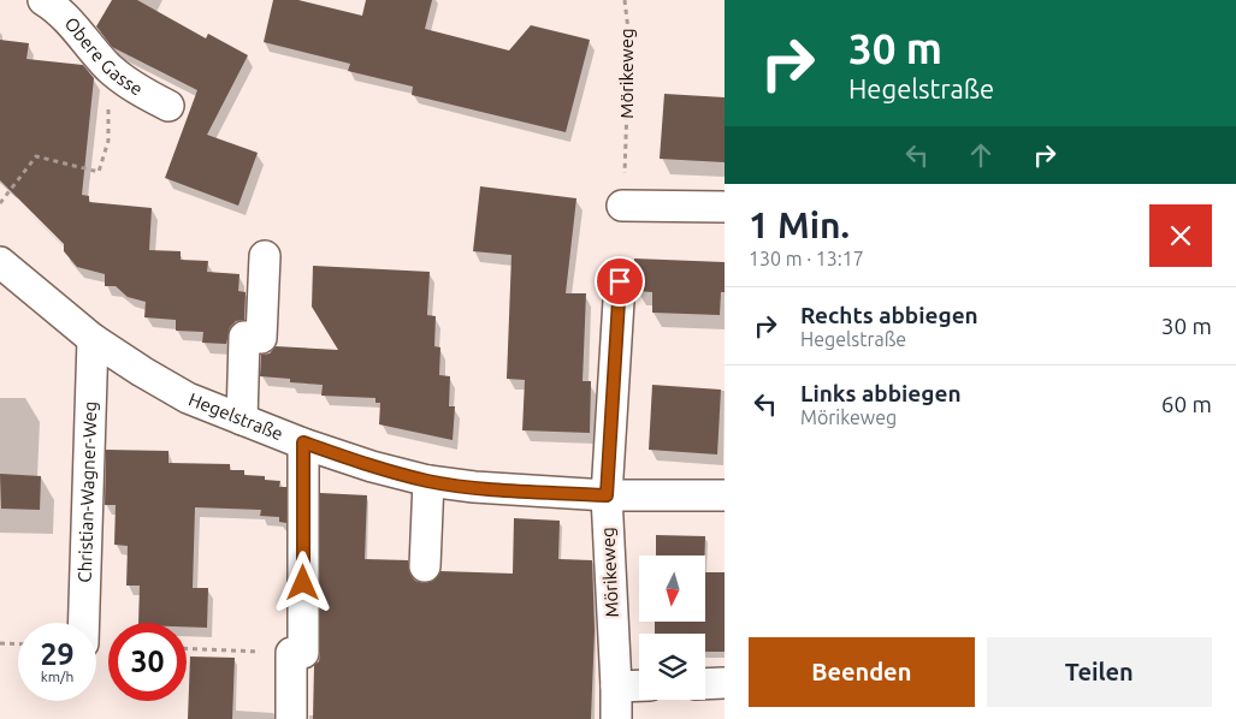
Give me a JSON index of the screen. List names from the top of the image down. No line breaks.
{"streets":{"street":["Obere Gasse","Mörikeweg","Hegelstraße","Christian-Wagner-Weg"]},"crossings":[["Mörikeweg","Hegelstraße"],["Hegelstraße","Christian-Wagner-Weg"]],"north":"bottom","page":{"turn":["30 m","Hegelstraße"],"heading":["1 Min.","130 m · 13:17"],"list":[{"name":"Rechts abbiegen","note":"Hegelstraße","value":"30 m"},{"name":"Links abbiegen","note":"Mörikeweg","value":"60 m"}],"speed":"29 km/h","limit":"30","buttons":["Beenden","Teilen"]}}
